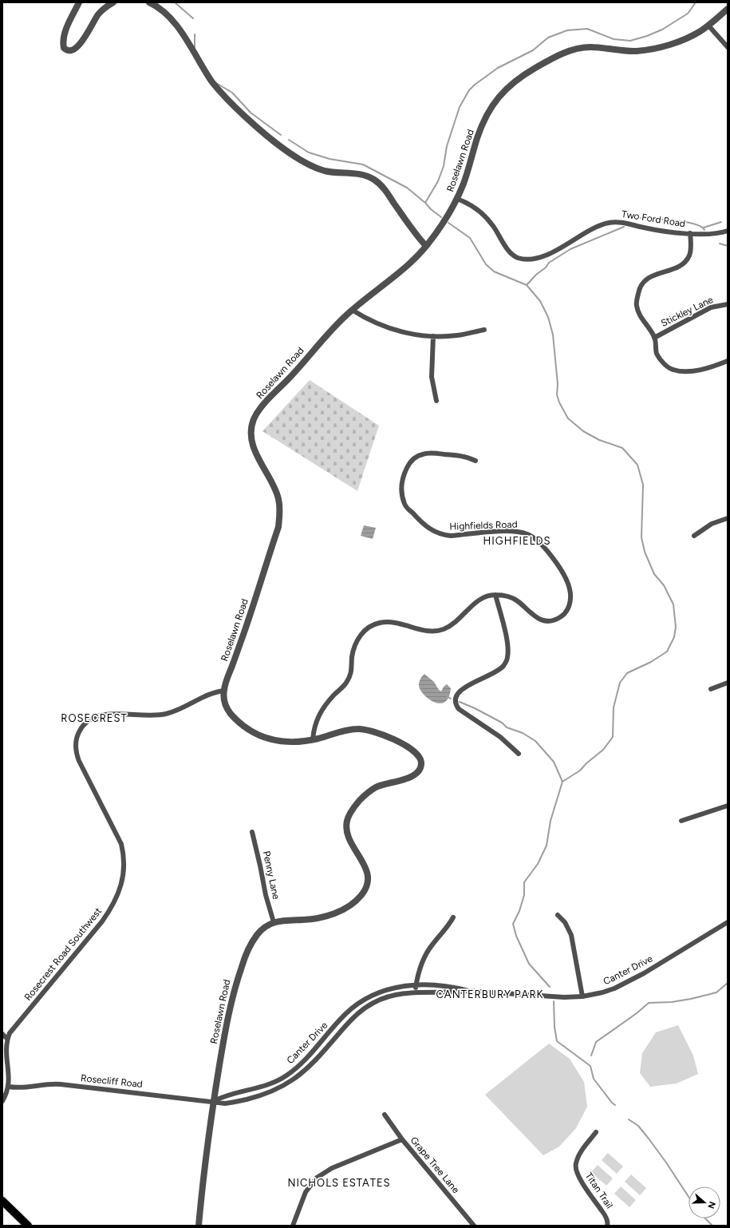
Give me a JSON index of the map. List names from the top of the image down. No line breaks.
{"streets":{"street":["Roselawn Road","Two Ford Road","Stickley Lane","Highfields Road","Penny Lane","Rosecrest Road Southwest","Canter Drive","Rosecliff Road","Grape Tree Lane","Titan Trail"]},"crossings":[["Roselawn Road","Two Ford Road"],["Roselawn Road","Highfields Road"],["Roselawn Road","Penny Lane"],["Roselawn Road","Rosecrest Road Southwest"],["Roselawn Road","Canter Drive"],["Roselawn Road","Rosecliff Road"],["Rosecrest Road Southwest","Rosecliff Road"],["Canter Drive","Rosecliff Road"]],"districts":["HIGHFIELDS","ROSECREST","CANTERBURY PARK","NICHOLS ESTATES"],"north":"right"}
